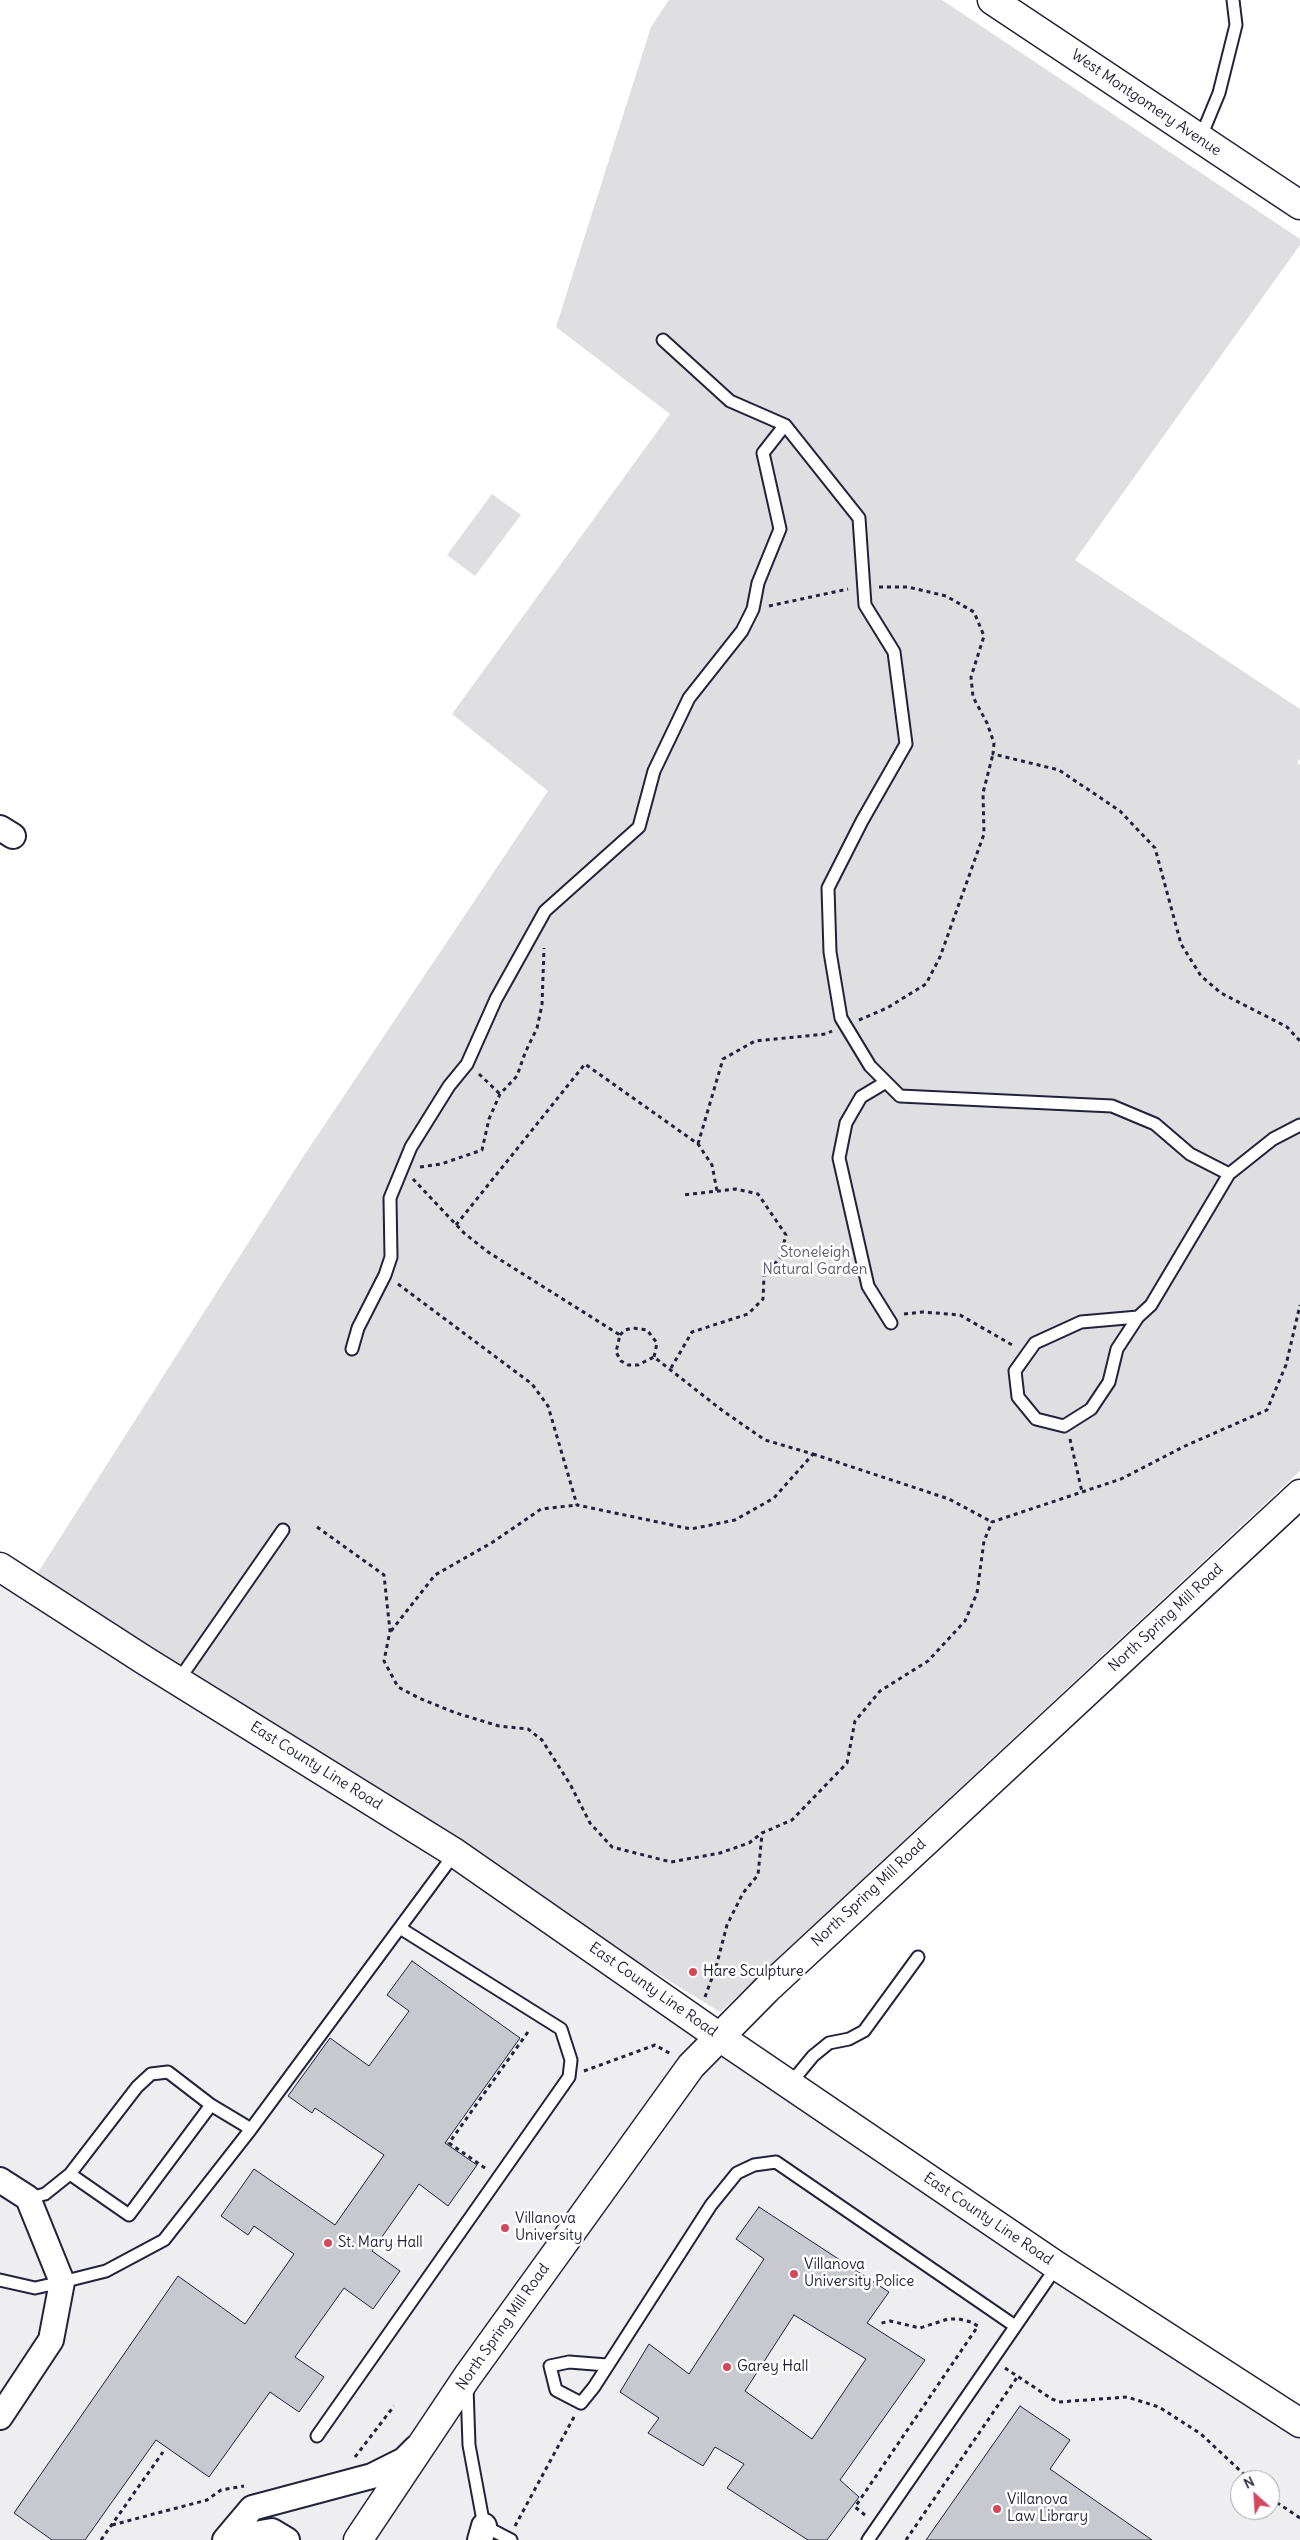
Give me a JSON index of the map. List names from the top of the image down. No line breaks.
{"streets":{"main road":["West Montgomery Avenue","North Spring Mill Road","East County Line Road"]},"crossings":[["North Spring Mill Road","East County Line Road"]],"parks":["Stoneleigh Natural Garden"],"places":["Hare Sculpture","Villanova University","St. Mary Hall","Villanova University Police","Garey Hall","Villanova Law Library"],"north":"top left"}
